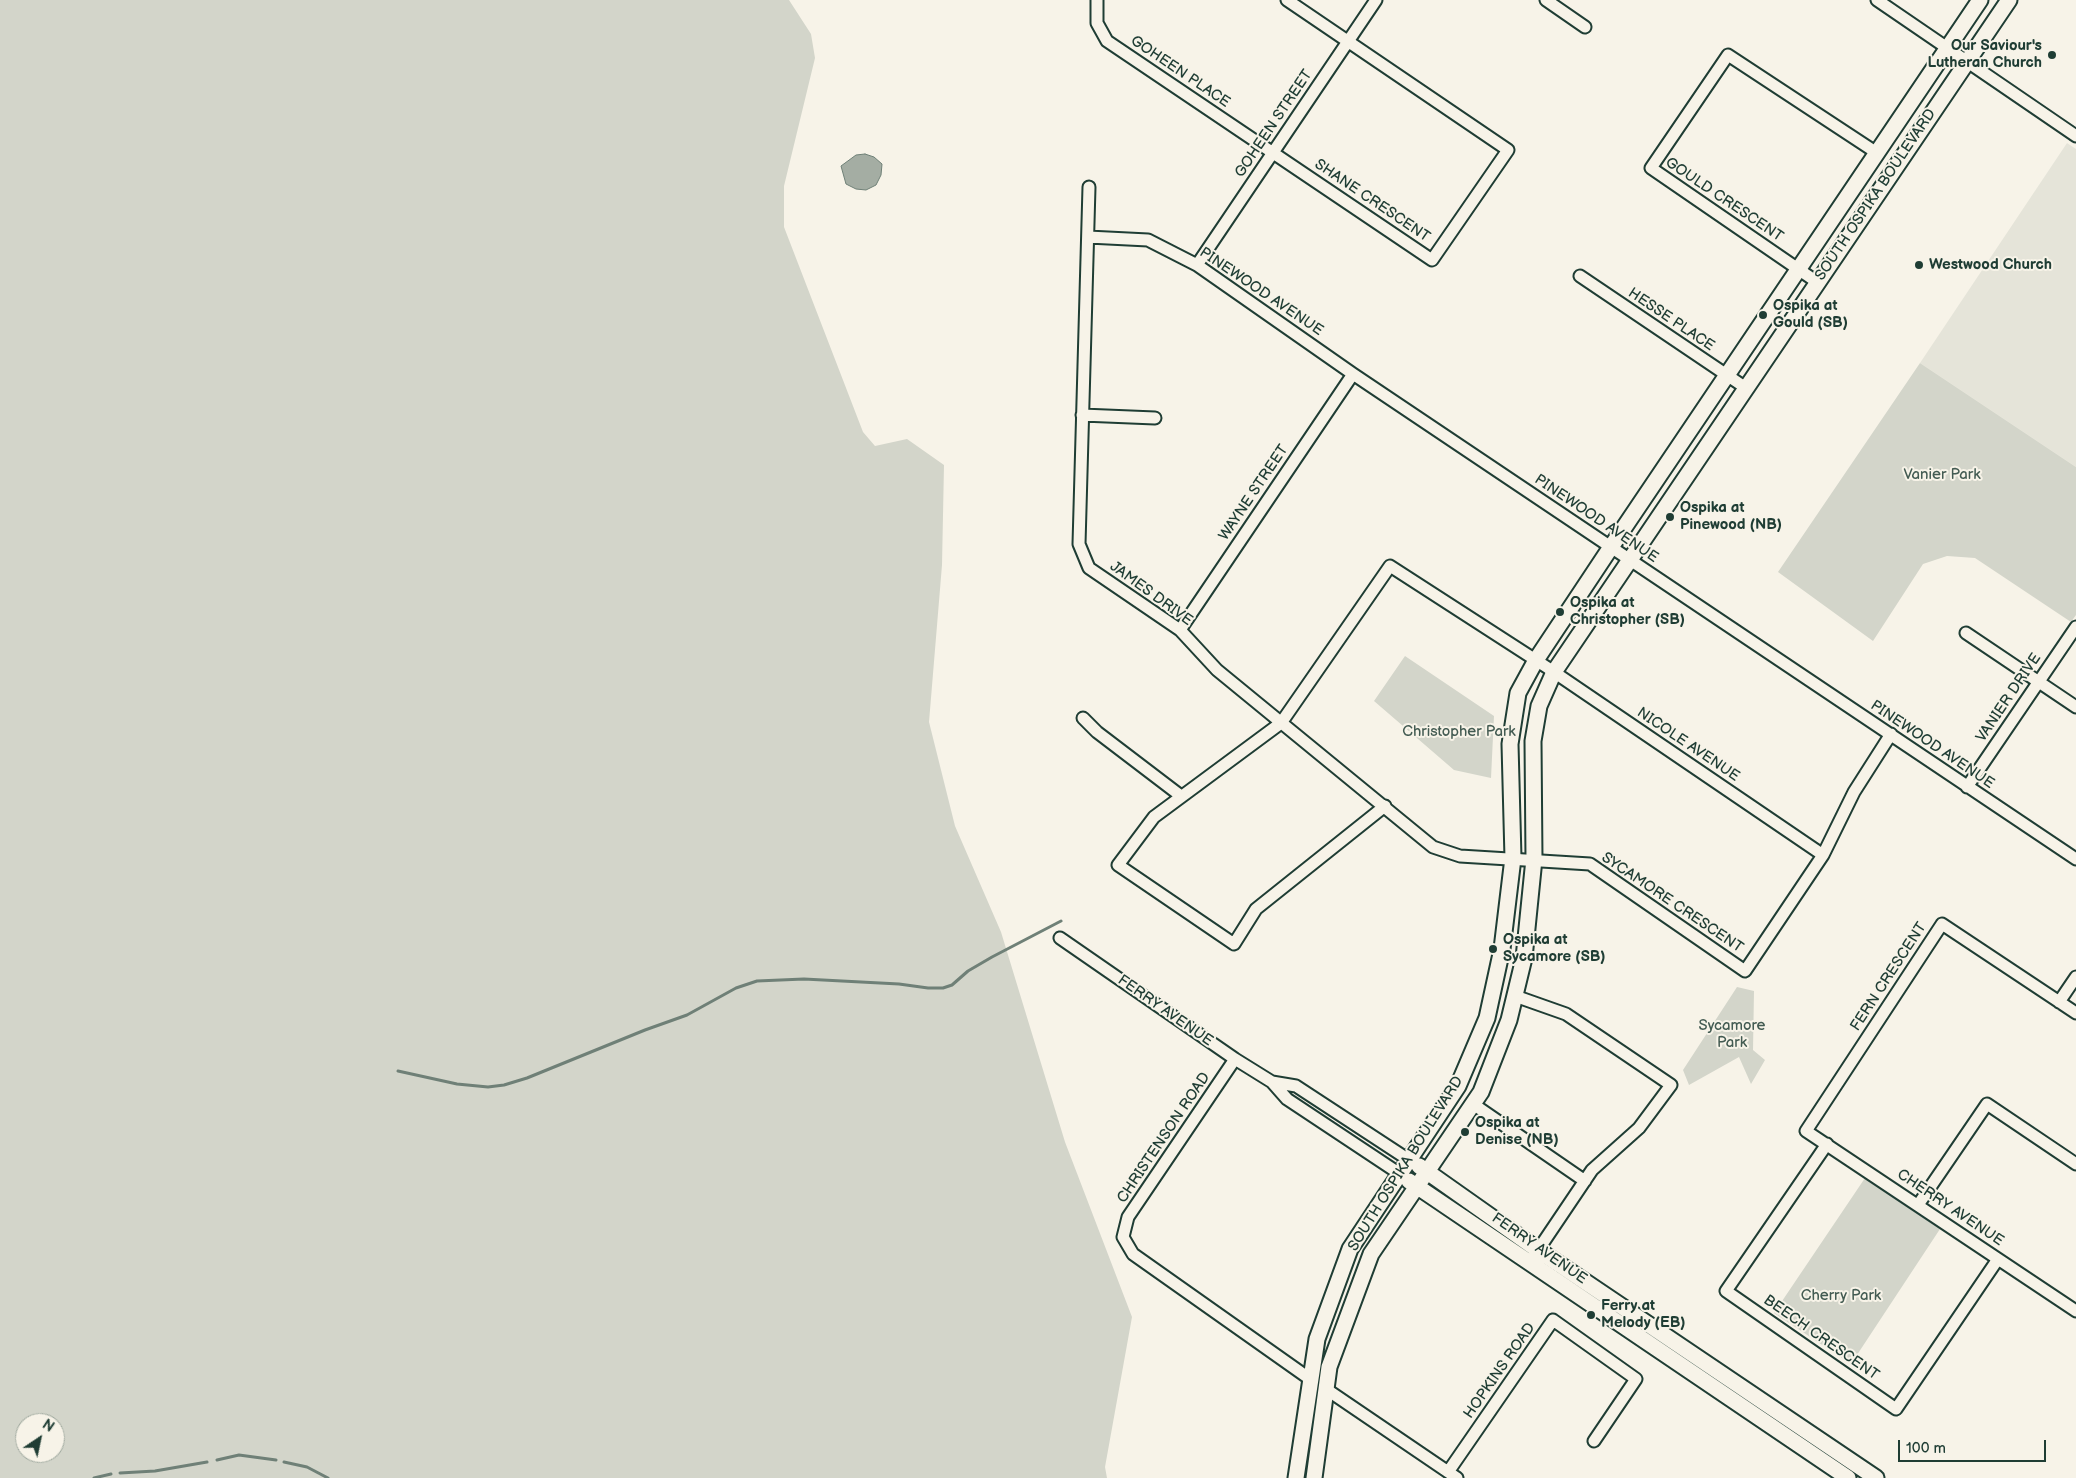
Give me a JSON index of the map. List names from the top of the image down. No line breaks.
{"streets":{"main road":["SOUTH OSPIKA BOULEVARD","FERRY AVENUE"],"street":["GOHEEN PLACE","GOHEEN STREET","GOULD CRESCENT","SHANE CRESCENT","PINEWOOD AVENUE","HESSE PLACE","WAYNE STREET","JAMES DRIVE","VANIER DRIVE","NICOLE AVENUE","SYCAMORE CRESCENT","FERN CRESCENT","CHRISTENSON ROAD","CHERRY AVENUE","BEECH CRESCENT","HOPKINS ROAD"]},"crossings":[["GOHEEN PLACE","GOHEEN STREET"],["GOHEEN PLACE","SHANE CRESCENT"],["GOHEEN STREET","SHANE CRESCENT"],["GOHEEN STREET","PINEWOOD AVENUE"],["SOUTH OSPIKA BOULEVARD","GOULD CRESCENT"],["SOUTH OSPIKA BOULEVARD","PINEWOOD AVENUE"],["SOUTH OSPIKA BOULEVARD","HESSE PLACE"],["SOUTH OSPIKA BOULEVARD","JAMES DRIVE"],["SOUTH OSPIKA BOULEVARD","NICOLE AVENUE"],["SOUTH OSPIKA BOULEVARD","SYCAMORE CRESCENT"],["SOUTH OSPIKA BOULEVARD","FERRY AVENUE"],["SOUTH OSPIKA BOULEVARD","CHRISTENSON ROAD"],["SOUTH OSPIKA BOULEVARD","HOPKINS ROAD"],["PINEWOOD AVENUE","WAYNE STREET"],["PINEWOOD AVENUE","JAMES DRIVE"],["PINEWOOD AVENUE","VANIER DRIVE"],["PINEWOOD AVENUE","SYCAMORE CRESCENT"],["WAYNE STREET","JAMES DRIVE"],["JAMES DRIVE","NICOLE AVENUE"],["JAMES DRIVE","SYCAMORE CRESCENT"],["NICOLE AVENUE","SYCAMORE CRESCENT"],["FERN CRESCENT","CHERRY AVENUE"],["FERRY AVENUE","CHRISTENSON ROAD"],["CHERRY AVENUE","BEECH CRESCENT"]],"parks":["Vanier Park","Christopher Park","Sycamore Park","Cherry Park"],"places":["Our Saviour's Lutheran Church","Westwood Church","Ospika at Gould (SB)","Ospika at Pinewood (NB)","Ospika at Christopher (SB)","Ospika at Sycamore (SB)","Ospika at Denise (NB)","Ferry at Melody (EB)"],"scale_bar":"100 m","north":"top right"}
